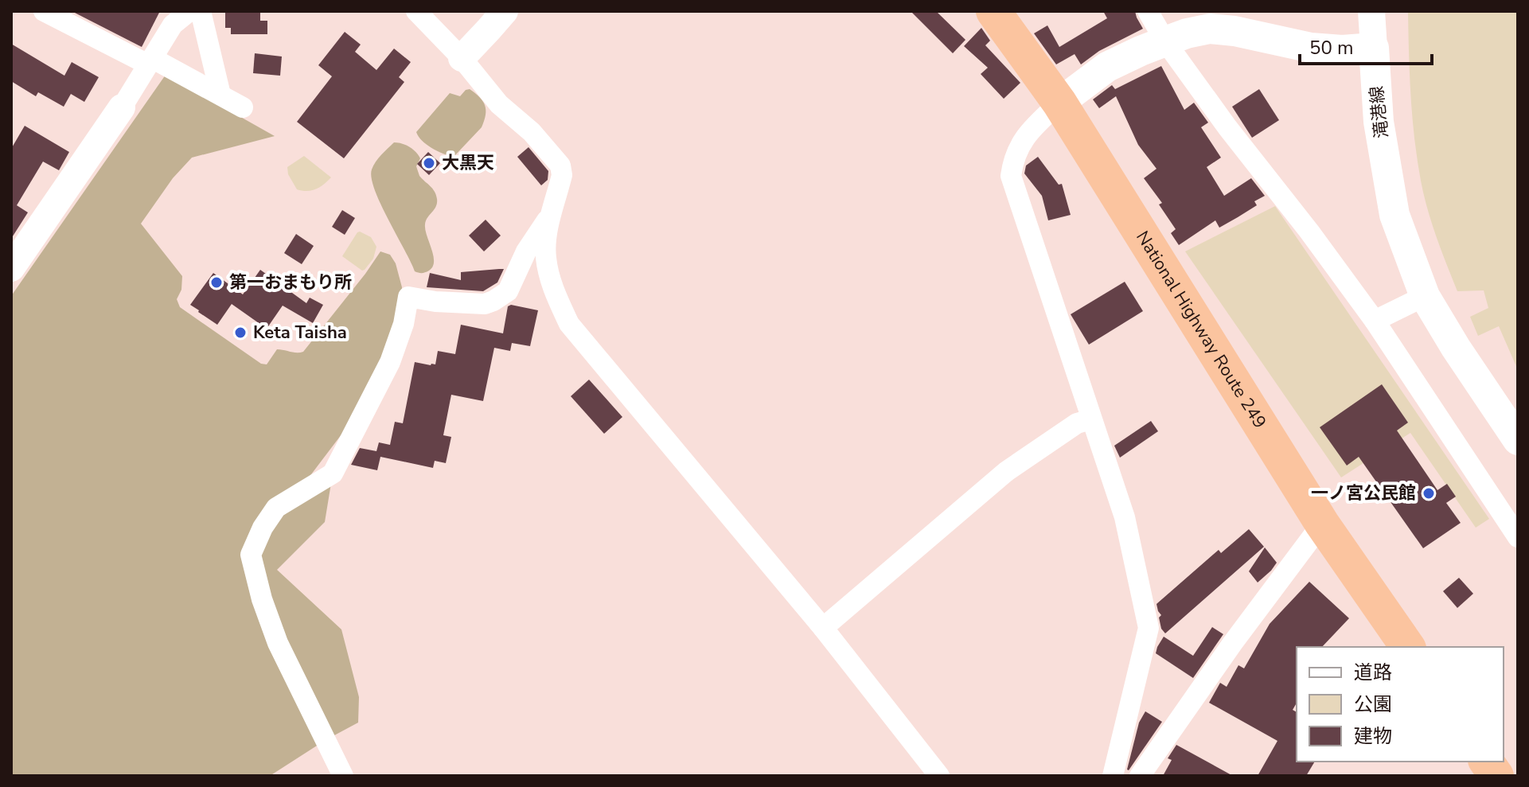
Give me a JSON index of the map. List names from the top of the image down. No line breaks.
{"streets":{"highway":["National Highway Route 249"],"main road":["滝港線"]},"places":["大黒天","第一おまもり所","Keta Taisha","一ノ宮公民館"],"legend":["道路","公園","建物"],"scale_bar":"50 m"}
